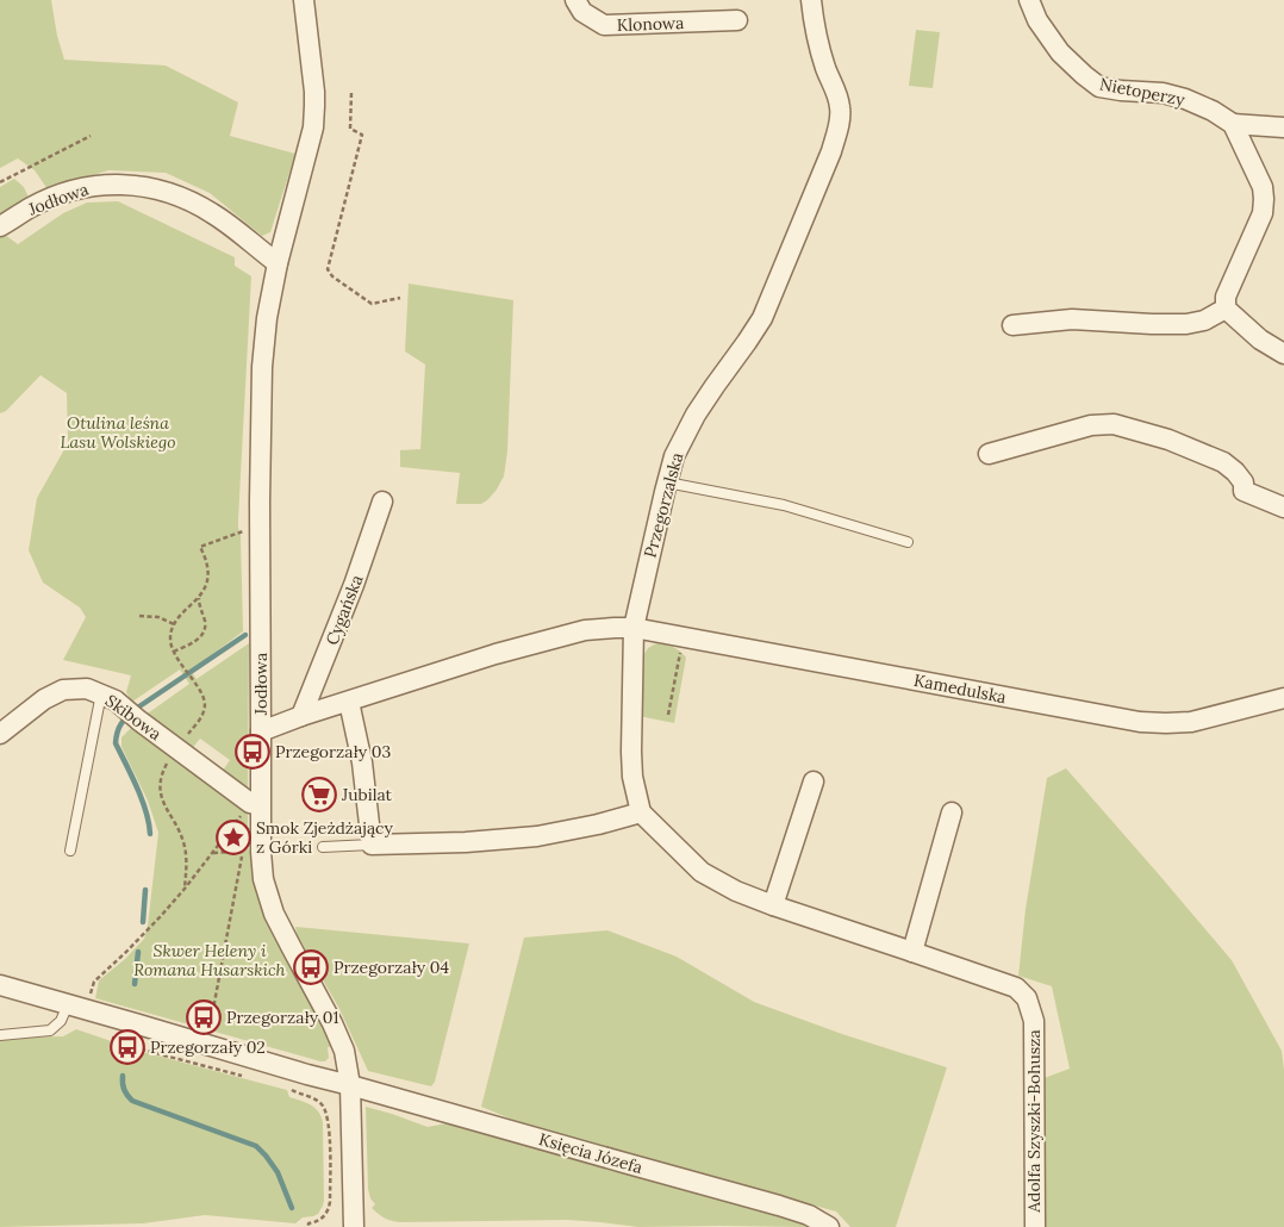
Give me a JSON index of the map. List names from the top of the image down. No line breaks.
{"streets":{"street":["Klonowa","Nietoperzy","Jodłowa","Przegorzalska","Cygańska","Kamedulska","Skibowa","Adolfa Szyszki-Bohusza","Księcia Józefa"]},"crossings":[["Jodłowa","Skibowa"],["Jodłowa","Księcia Józefa"],["Przegorzalska","Kamedulska"]],"parks":["Otulina leśna Lasu Wolskiego","Skwer Heleny i Romana Husarskich"],"places":{"bus stop":["Przegorzały 03","Przegorzały 04","Przegorzały 01","Przegorzały 02"],"supermarket":["Jubilat"],"place":["Smok Zjeżdżający z Górki"]}}
